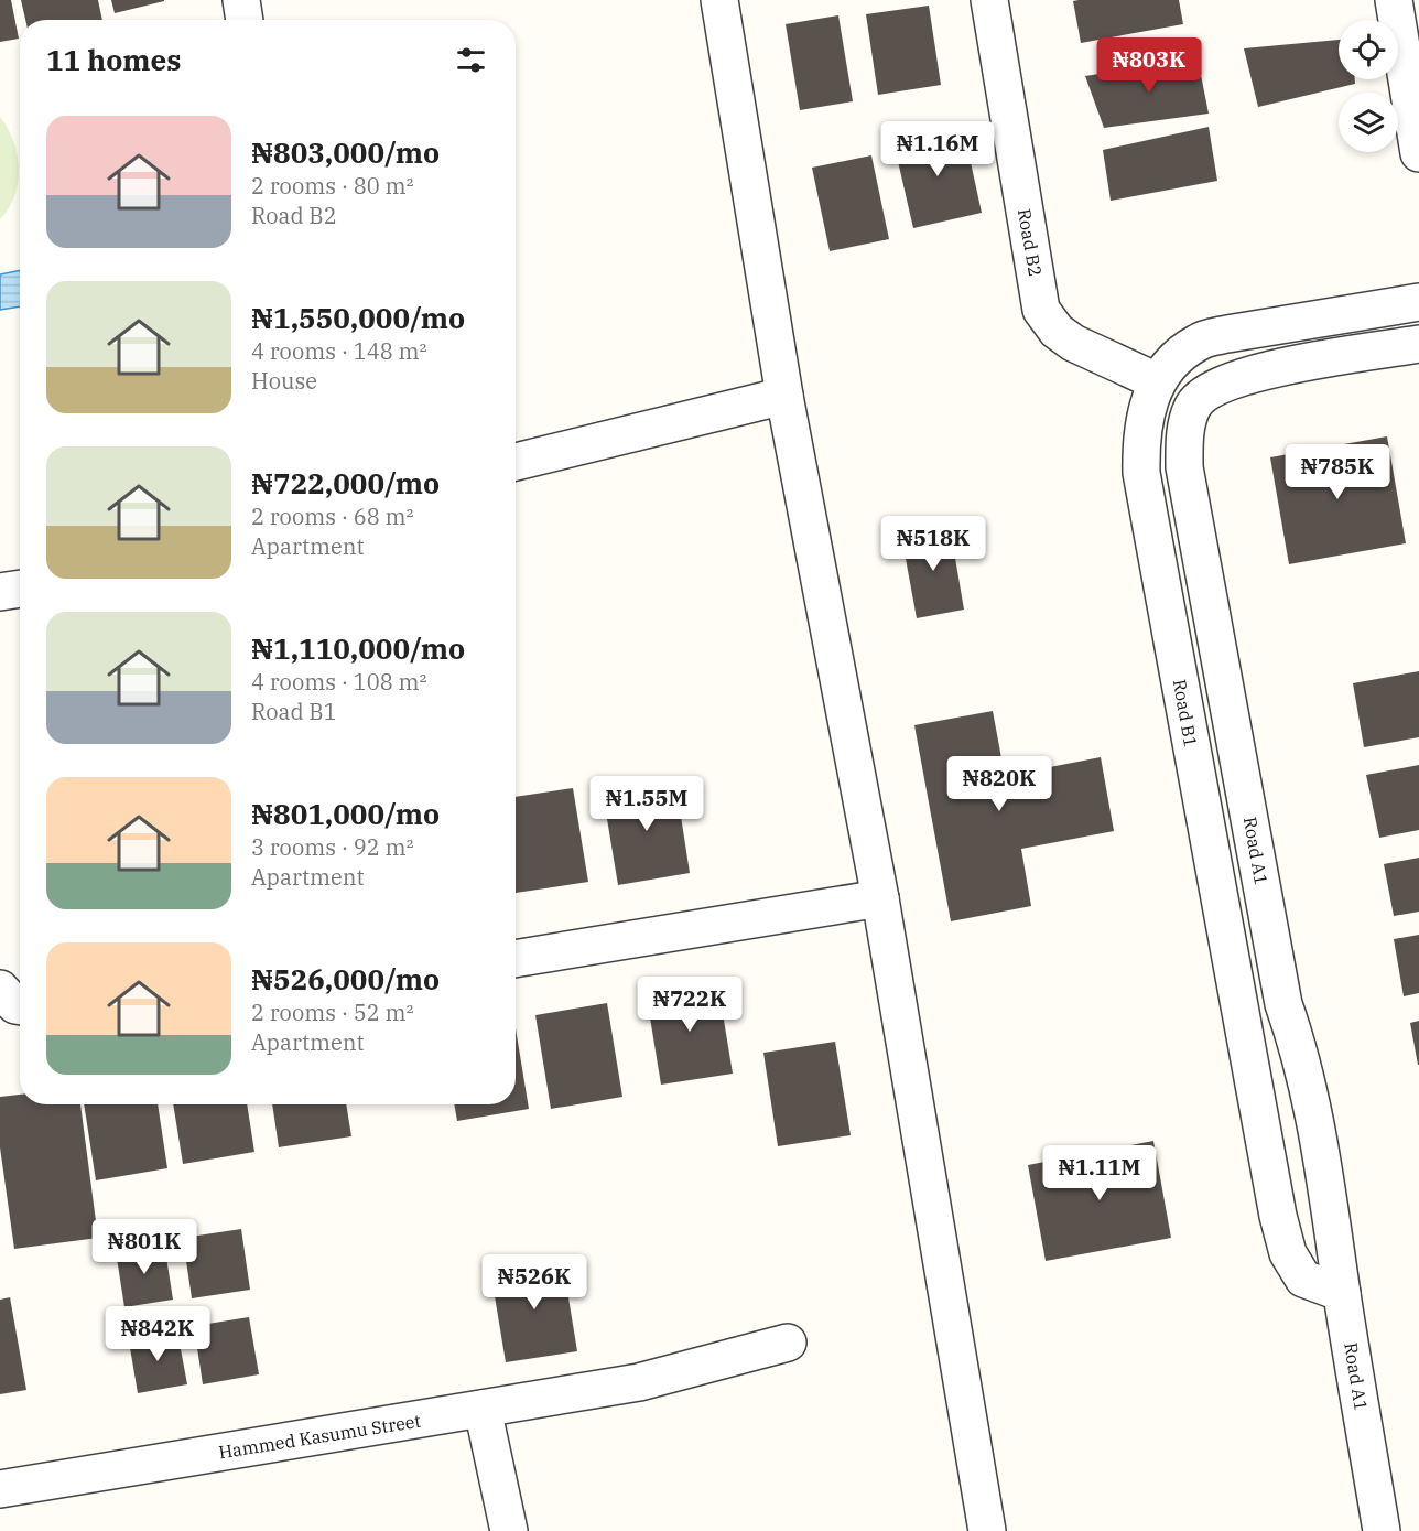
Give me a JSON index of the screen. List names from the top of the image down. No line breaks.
{"streets":{"street":["Road B2","Road B1","Road A1","Hammed Kasumu Street"]},"crossings":[["Road B2","Road B1"],["Road B1","Road A1"]],"page":{"heading":"11 homes","price":["₦803K","₦1.16M","₦785K","₦518K","₦820K","₦1.55M","₦722K","₦1.11M","₦801K","₦526K","₦842K"],"list":[{"name":"₦803,000/mo","note":"2 rooms · 80 m² · Road B2"},{"name":"₦1,550,000/mo","note":"4 rooms · 148 m² · House"},{"name":"₦722,000/mo","note":"2 rooms · 68 m² · Apartment"},{"name":"₦1,110,000/mo","note":"4 rooms · 108 m² · Road B1"},{"name":"₦801,000/mo","note":"3 rooms · 92 m² · Apartment"},{"name":"₦526,000/mo","note":"2 rooms · 52 m² · Apartment"}]}}
